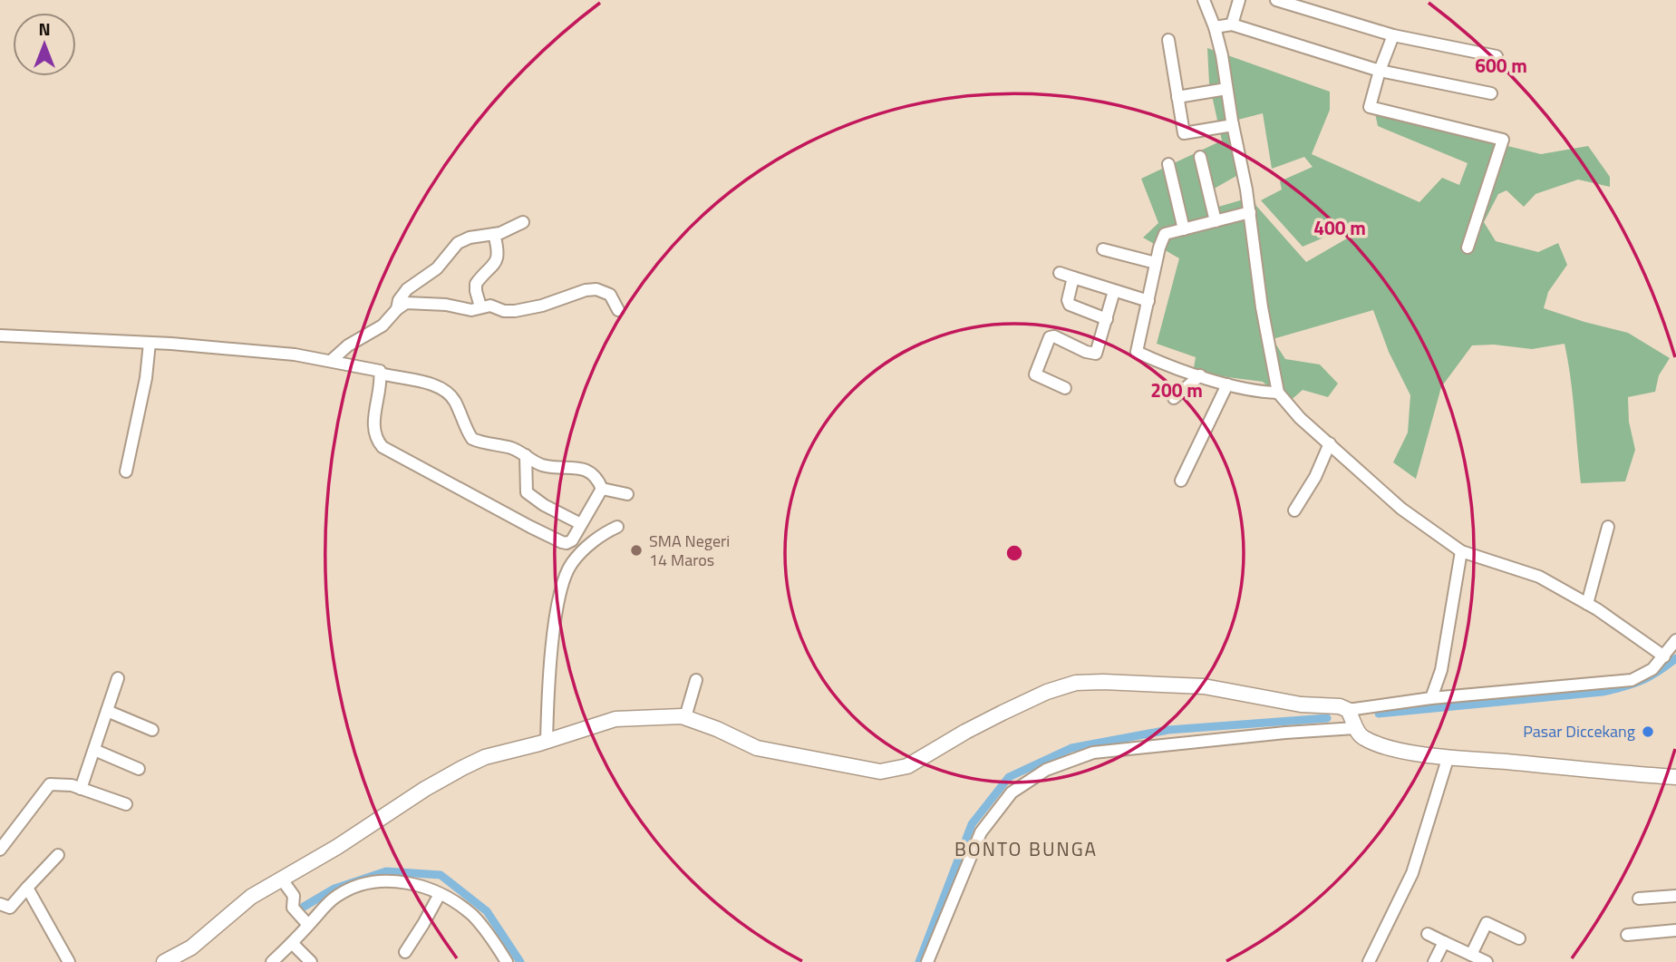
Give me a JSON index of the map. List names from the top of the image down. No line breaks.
{"districts":["BONTO BUNGA"],"places":["SMA Negeri 14 Maros","Pasar Diccekang"],"north":"top","rings":["600 m","400 m","200 m"]}
